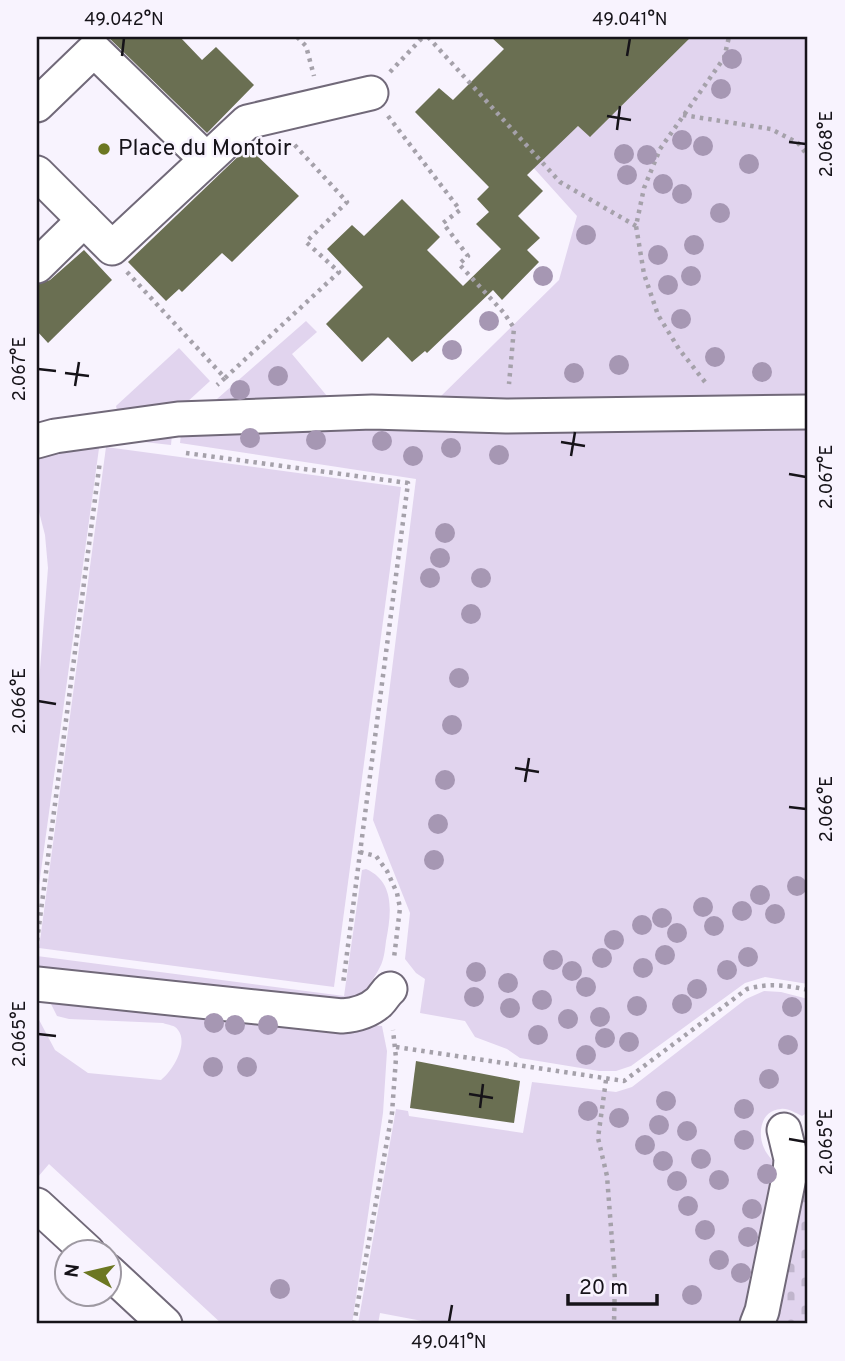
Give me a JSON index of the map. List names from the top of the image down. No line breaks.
{"places":["Place du Montoir"],"scale_bar":"20 m","north":"left","coordinates":["49.042°N","49.041°N","2.068°E","2.067°E","2.066°E","2.065°E"]}
